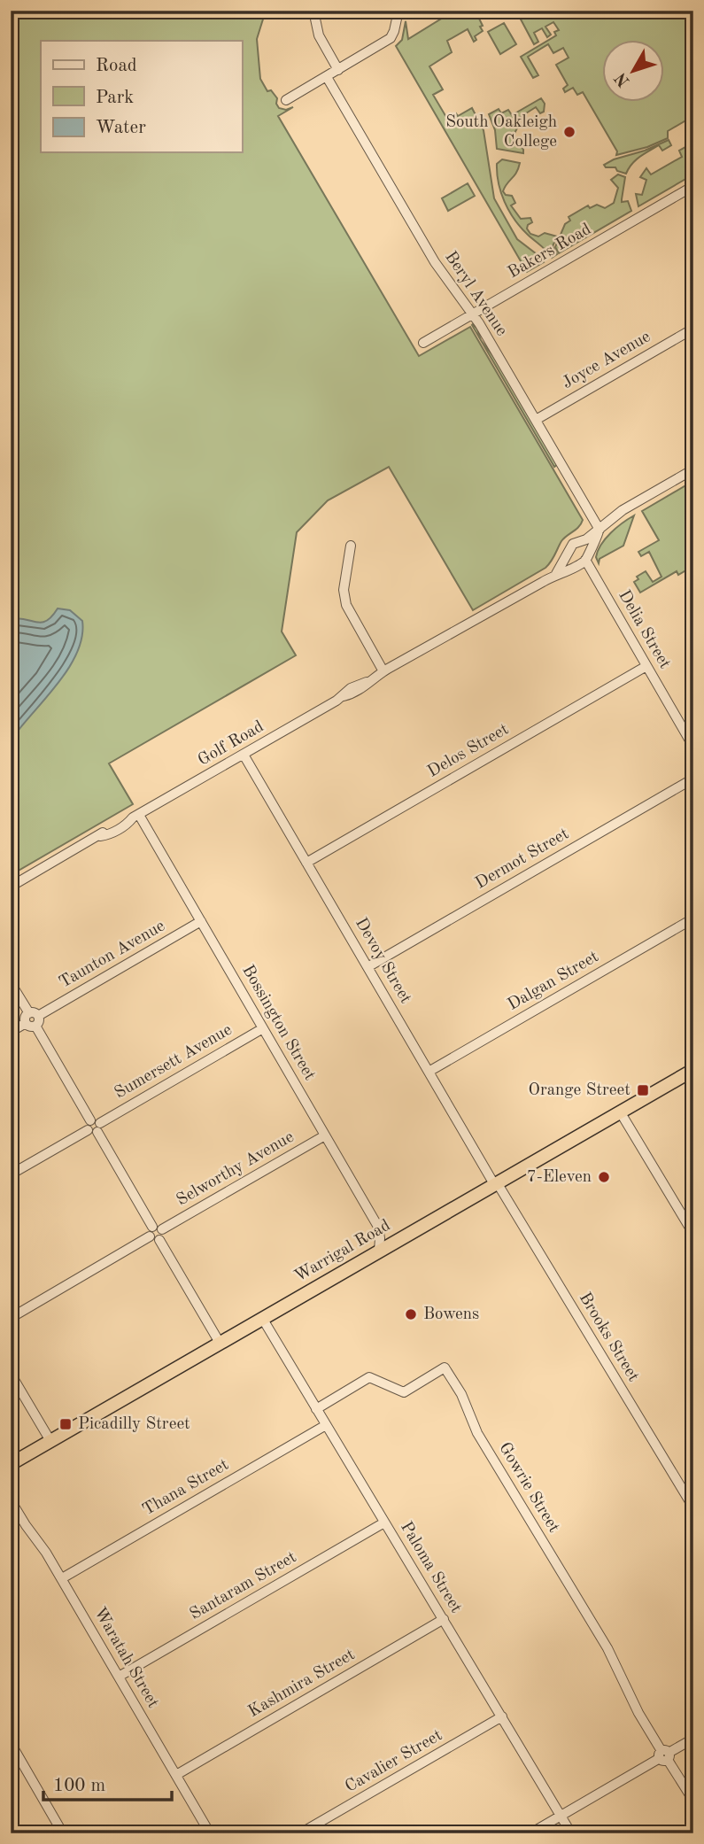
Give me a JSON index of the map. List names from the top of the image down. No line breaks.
{"streets":{"highway":["Warrigal Road"],"street":["Bakers Road","Beryl Avenue","Joyce Avenue","Delia Street","Golf Road","Delos Street","Dermot Street","Taunton Avenue","Devoy Street","Dalgan Street","Bossington Street","Sumersett Avenue","Selworthy Avenue","Brooks Street","Thana Street","Gowrie Street","Paloma Street","Santaram Street","Waratah Street","Kashmira Street","Cavalier Street"]},"crossings":[["Bakers Road","Beryl Avenue"],["Beryl Avenue","Joyce Avenue"],["Delia Street","Golf Road"],["Delia Street","Delos Street"],["Golf Road","Devoy Street"],["Golf Road","Bossington Street"],["Delos Street","Devoy Street"],["Dermot Street","Devoy Street"],["Taunton Avenue","Bossington Street"],["Devoy Street","Dalgan Street"],["Devoy Street","Warrigal Road"],["Devoy Street","Brooks Street"],["Bossington Street","Sumersett Avenue"],["Bossington Street","Selworthy Avenue"],["Bossington Street","Warrigal Road"],["Warrigal Road","Brooks Street"],["Warrigal Road","Paloma Street"],["Thana Street","Paloma Street"],["Thana Street","Waratah Street"],["Gowrie Street","Paloma Street"],["Paloma Street","Santaram Street"],["Paloma Street","Kashmira Street"],["Paloma Street","Cavalier Street"],["Santaram Street","Waratah Street"],["Waratah Street","Kashmira Street"]],"places":{"other":["South Oakleigh College","7-Eleven","Bowens"],"transit":["Orange Street","Picadilly Street"]},"legend":["Road","Park","Water"],"scale_bar":"100 m","north":"bottom left"}
